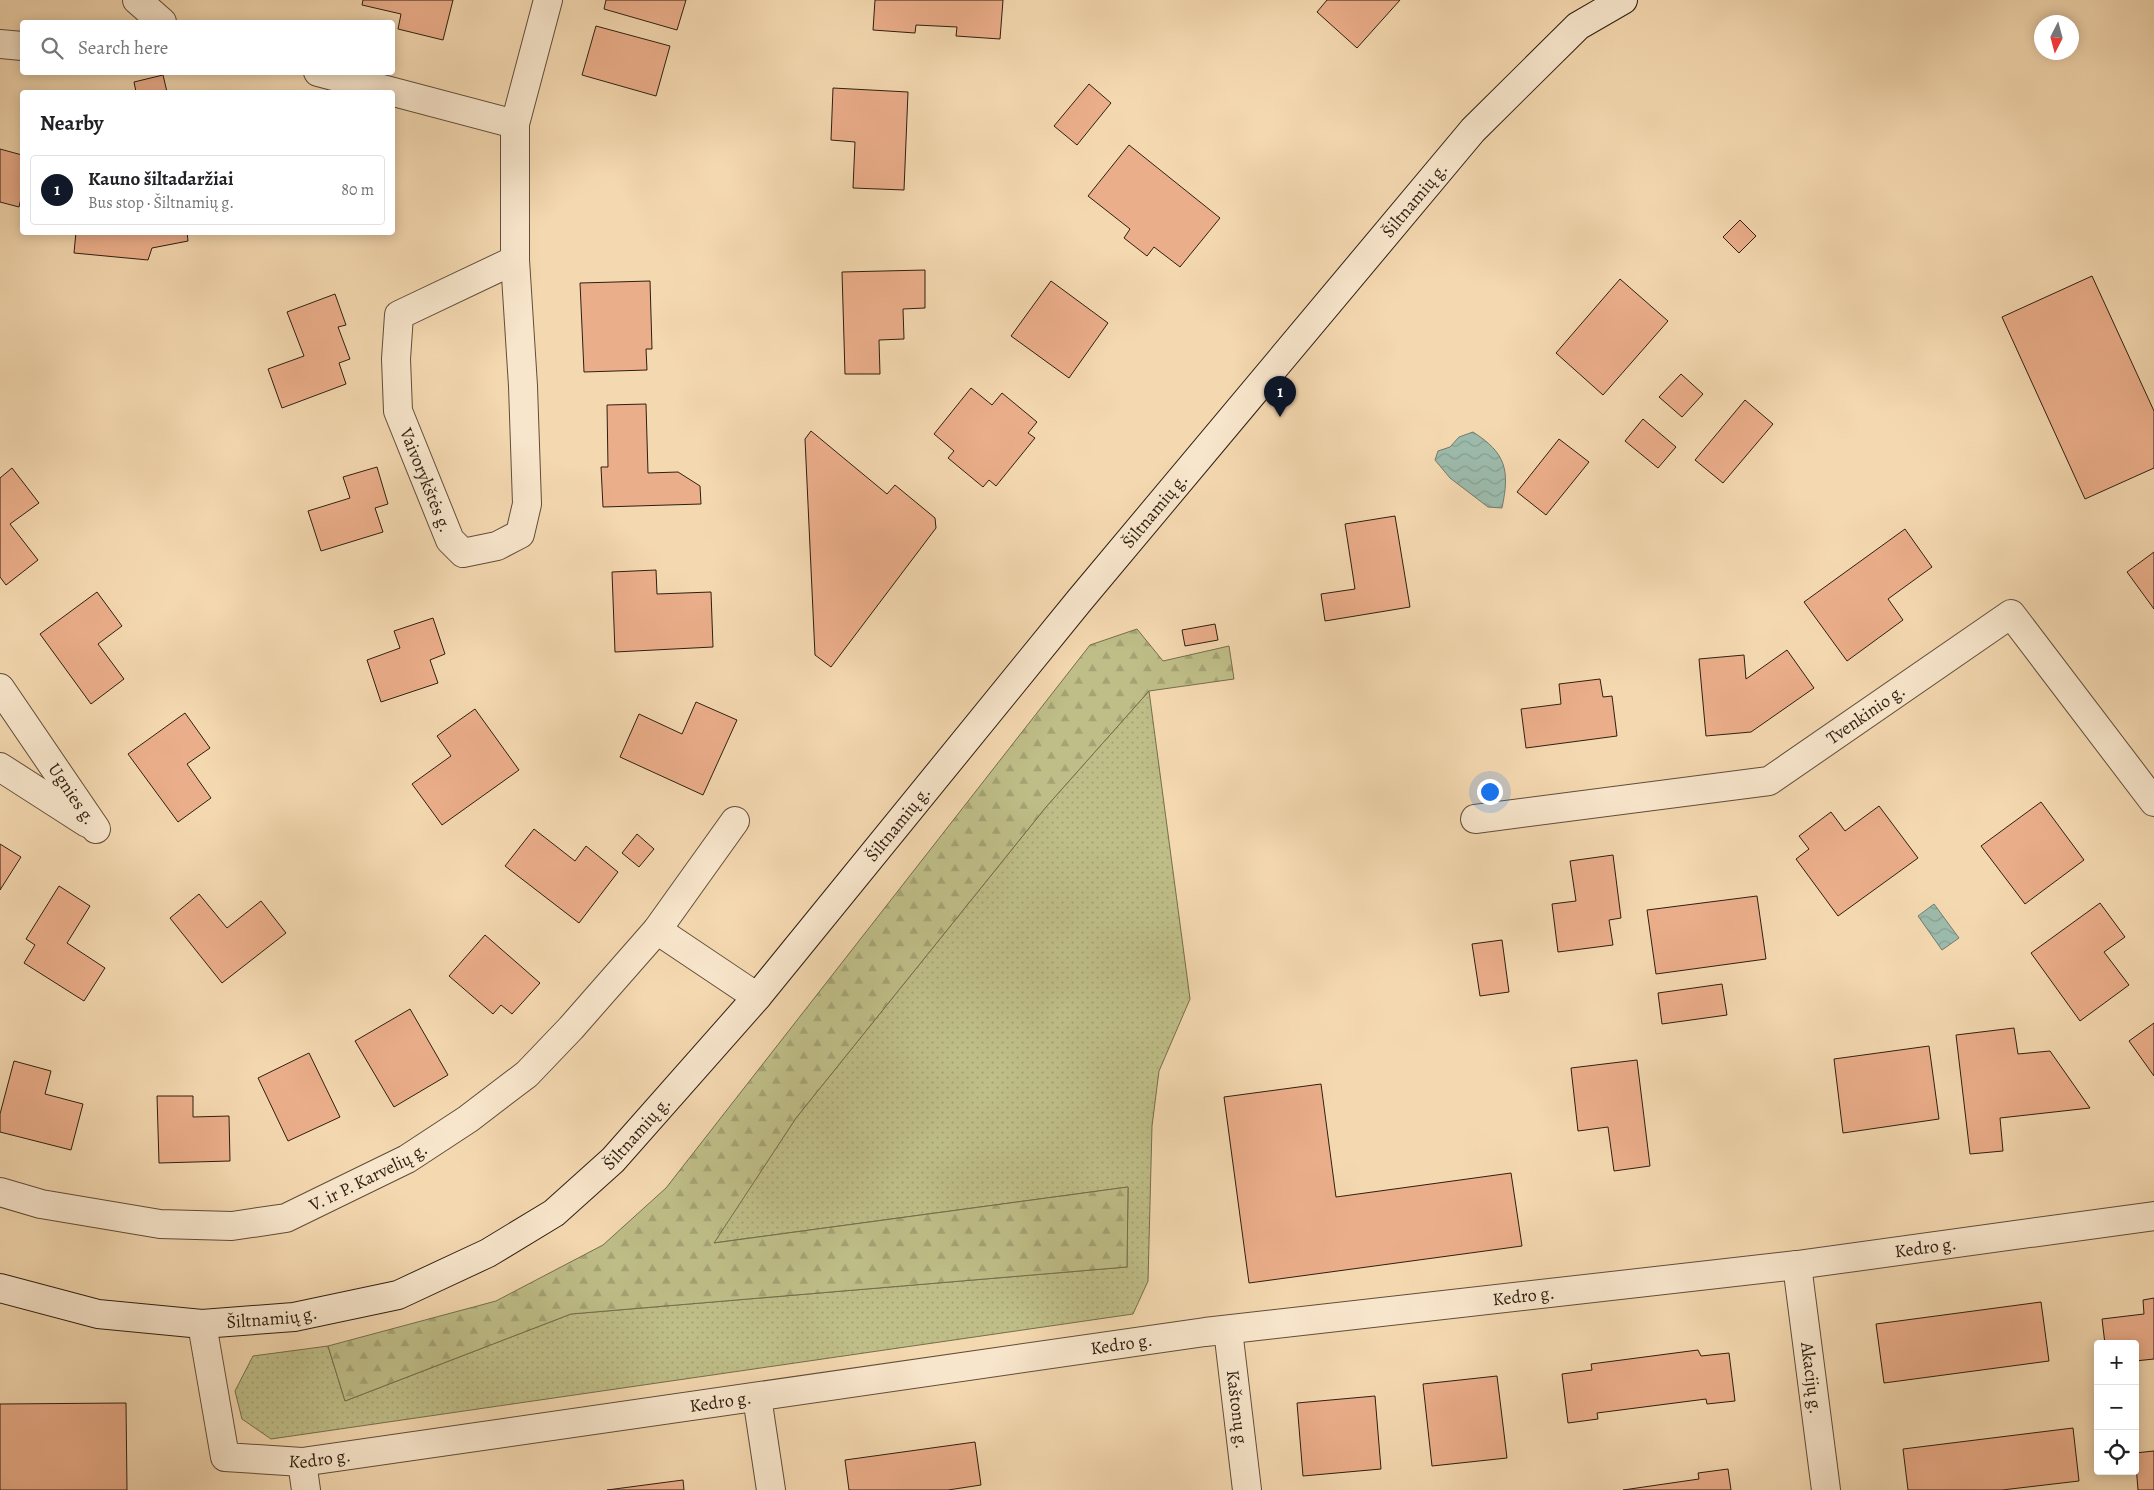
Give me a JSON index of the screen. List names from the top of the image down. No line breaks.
{"streets":{"street":["Šiltnamių g.","Vaivorykštės g.","Tvenkinio g.","Ugnies g.","V. ir P. Karvelių g.","Kedro g.","Akacijų g.","Kaštonų g."]},"crossings":[["Šiltnamių g.","Kedro g."],["Kedro g.","Akacijų g."],["Kedro g.","Kaštonų g."]],"north":"bottom","page":{"search":"Search here","heading":"Nearby","list":[{"mark":"1","name":"Kauno šiltadaržiai","note":"Bus stop · Šiltnamių g.","value":"80 m"}],"pins":"1","map_buttons":["+","−"]}}
